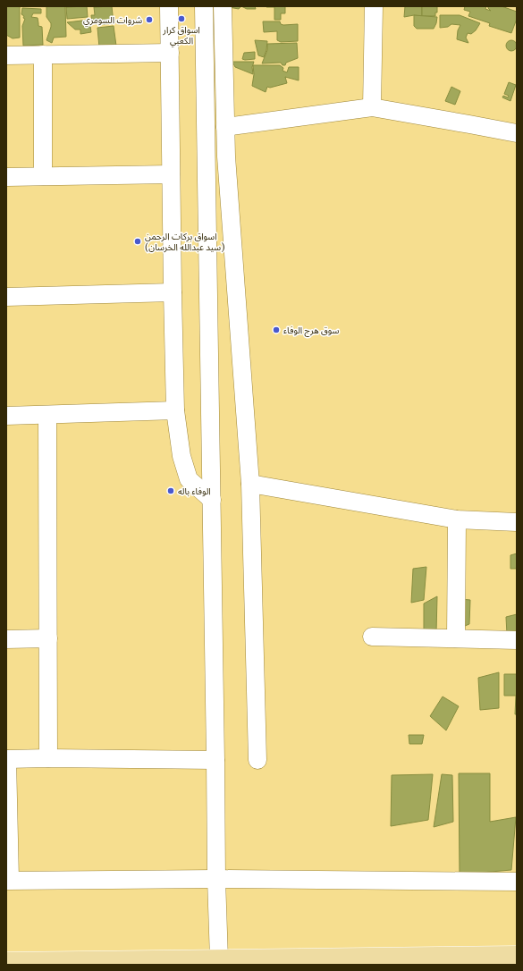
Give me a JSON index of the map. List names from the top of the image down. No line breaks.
{"places":["اسواق كرار الكعبي","شروات السومري","اسواق بركات الرحمن (سيد عبدالله الخرسان)","سوق هرج الوفاء","الوفاء باله"]}
